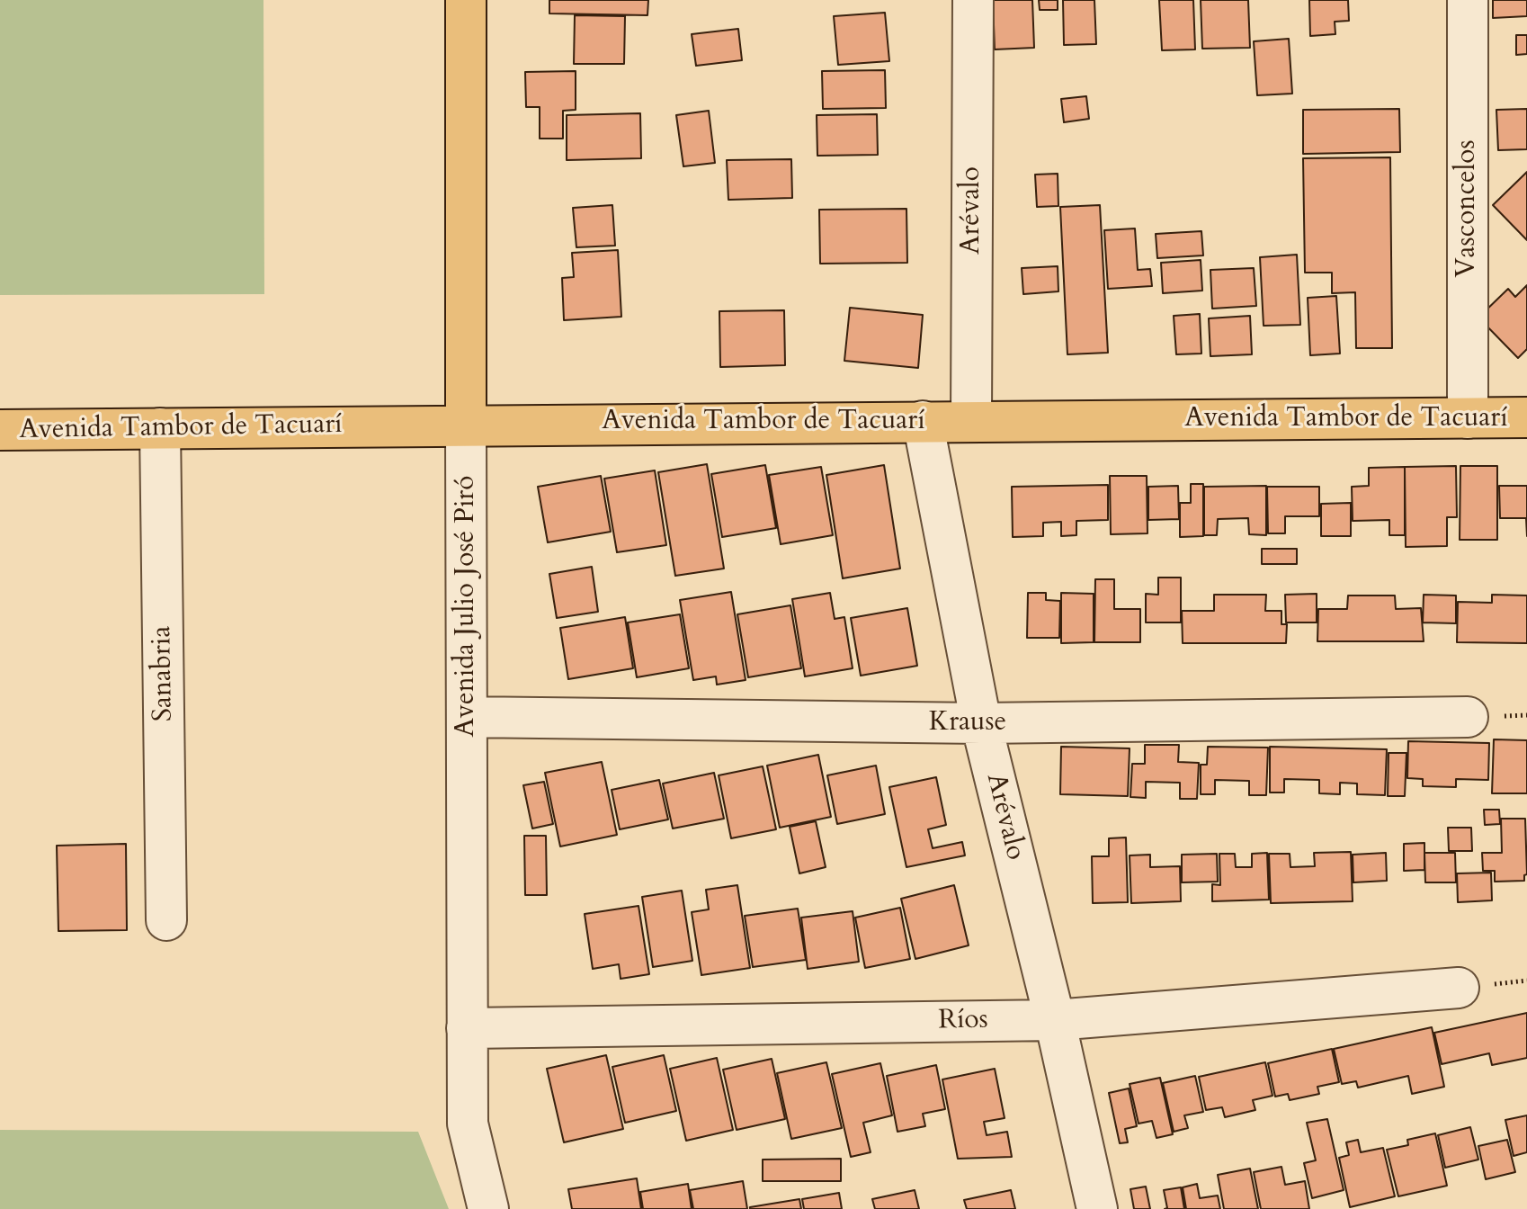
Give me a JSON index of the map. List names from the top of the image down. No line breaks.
{"streets":{"main road":["Avenida Tambor de Tacuarí","Avenida Julio José Piró"],"street":["Vasconcelos","Arévalo","Sanabria","Krause","Ríos"]},"crossings":[["Vasconcelos","Avenida Tambor de Tacuarí"],["Arévalo","Avenida Tambor de Tacuarí"],["Arévalo","Krause"],["Arévalo","Ríos"],["Avenida Tambor de Tacuarí","Avenida Julio José Piró"],["Avenida Tambor de Tacuarí","Sanabria"],["Avenida Julio José Piró","Krause"],["Avenida Julio José Piró","Ríos"]]}
